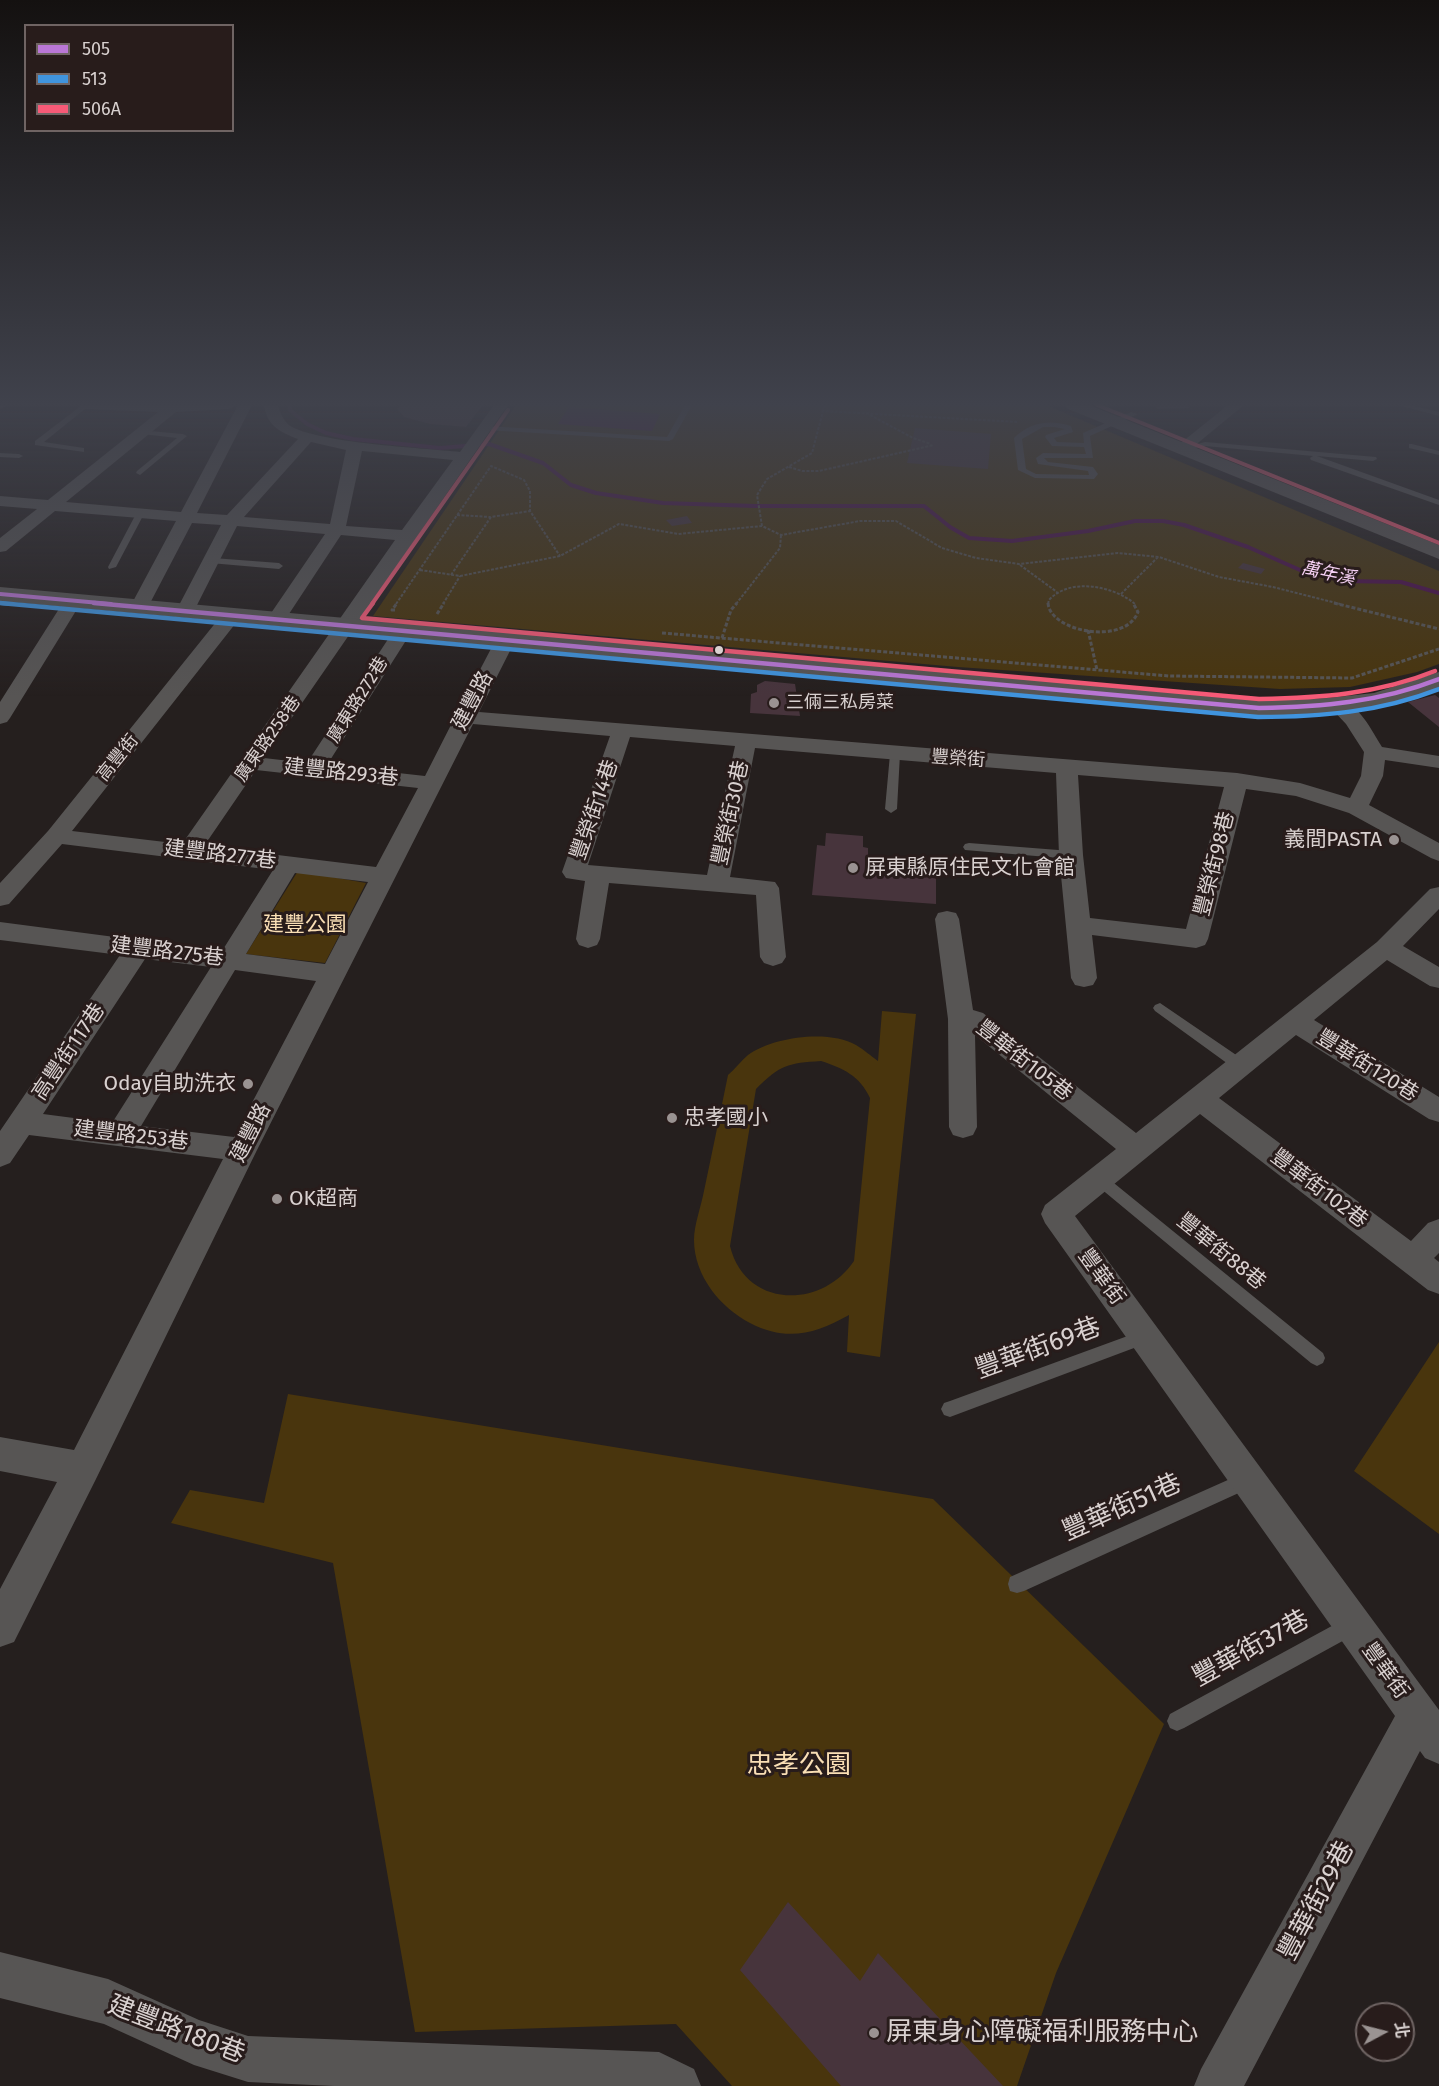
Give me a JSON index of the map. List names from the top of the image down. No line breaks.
{"streets":{"street":["廣東路272巷","建豐路","廣東路258巷","高豐街","豐榮街","建豐路293巷","豐榮街14巷","豐榮街30巷","建豐路277巷","豐榮街98巷","建豐路275巷","高豐街117巷","豐華街105巷","豐華街120巷","建豐路253巷","豐華街102巷","豐華街","豐華街29巷","建豐路180巷"],"lane":["豐華街88巷","豐華街69巷","豐華街51巷","豐華街37巷"]},"crossings":[["廣東路272巷","建豐路293巷"],["建豐路","豐榮街"],["建豐路","建豐路293巷"],["建豐路","建豐路277巷"],["建豐路","建豐路275巷"],["建豐路","建豐路253巷"],["廣東路258巷","建豐路293巷"],["廣東路258巷","建豐路277巷"],["高豐街","建豐路277巷"],["豐榮街","豐榮街14巷"],["豐榮街","豐榮街30巷"],["豐榮街","豐榮街98巷"],["建豐路275巷","高豐街117巷"],["高豐街117巷","建豐路253巷"],["豐華街105巷","豐華街"],["豐華街120巷","豐華街"],["豐華街102巷","豐華街"],["豐華街88巷","豐華街"],["豐華街","豐華街69巷"],["豐華街","豐華街51巷"],["豐華街","豐華街37巷"],["豐華街","豐華街29巷"]],"water":["萬年溪"],"parks":["建豐公園","忠孝公園"],"places":["三倆三私房菜","義間PASTA","屏東縣原住民文化會館","Oday自助洗衣","忠孝國小","OK超商","屏東身心障礙福利服務中心"],"lines":["transit line 506A","transit line 505","transit line 513"],"legend":["505","513","506A"],"north":"right"}
